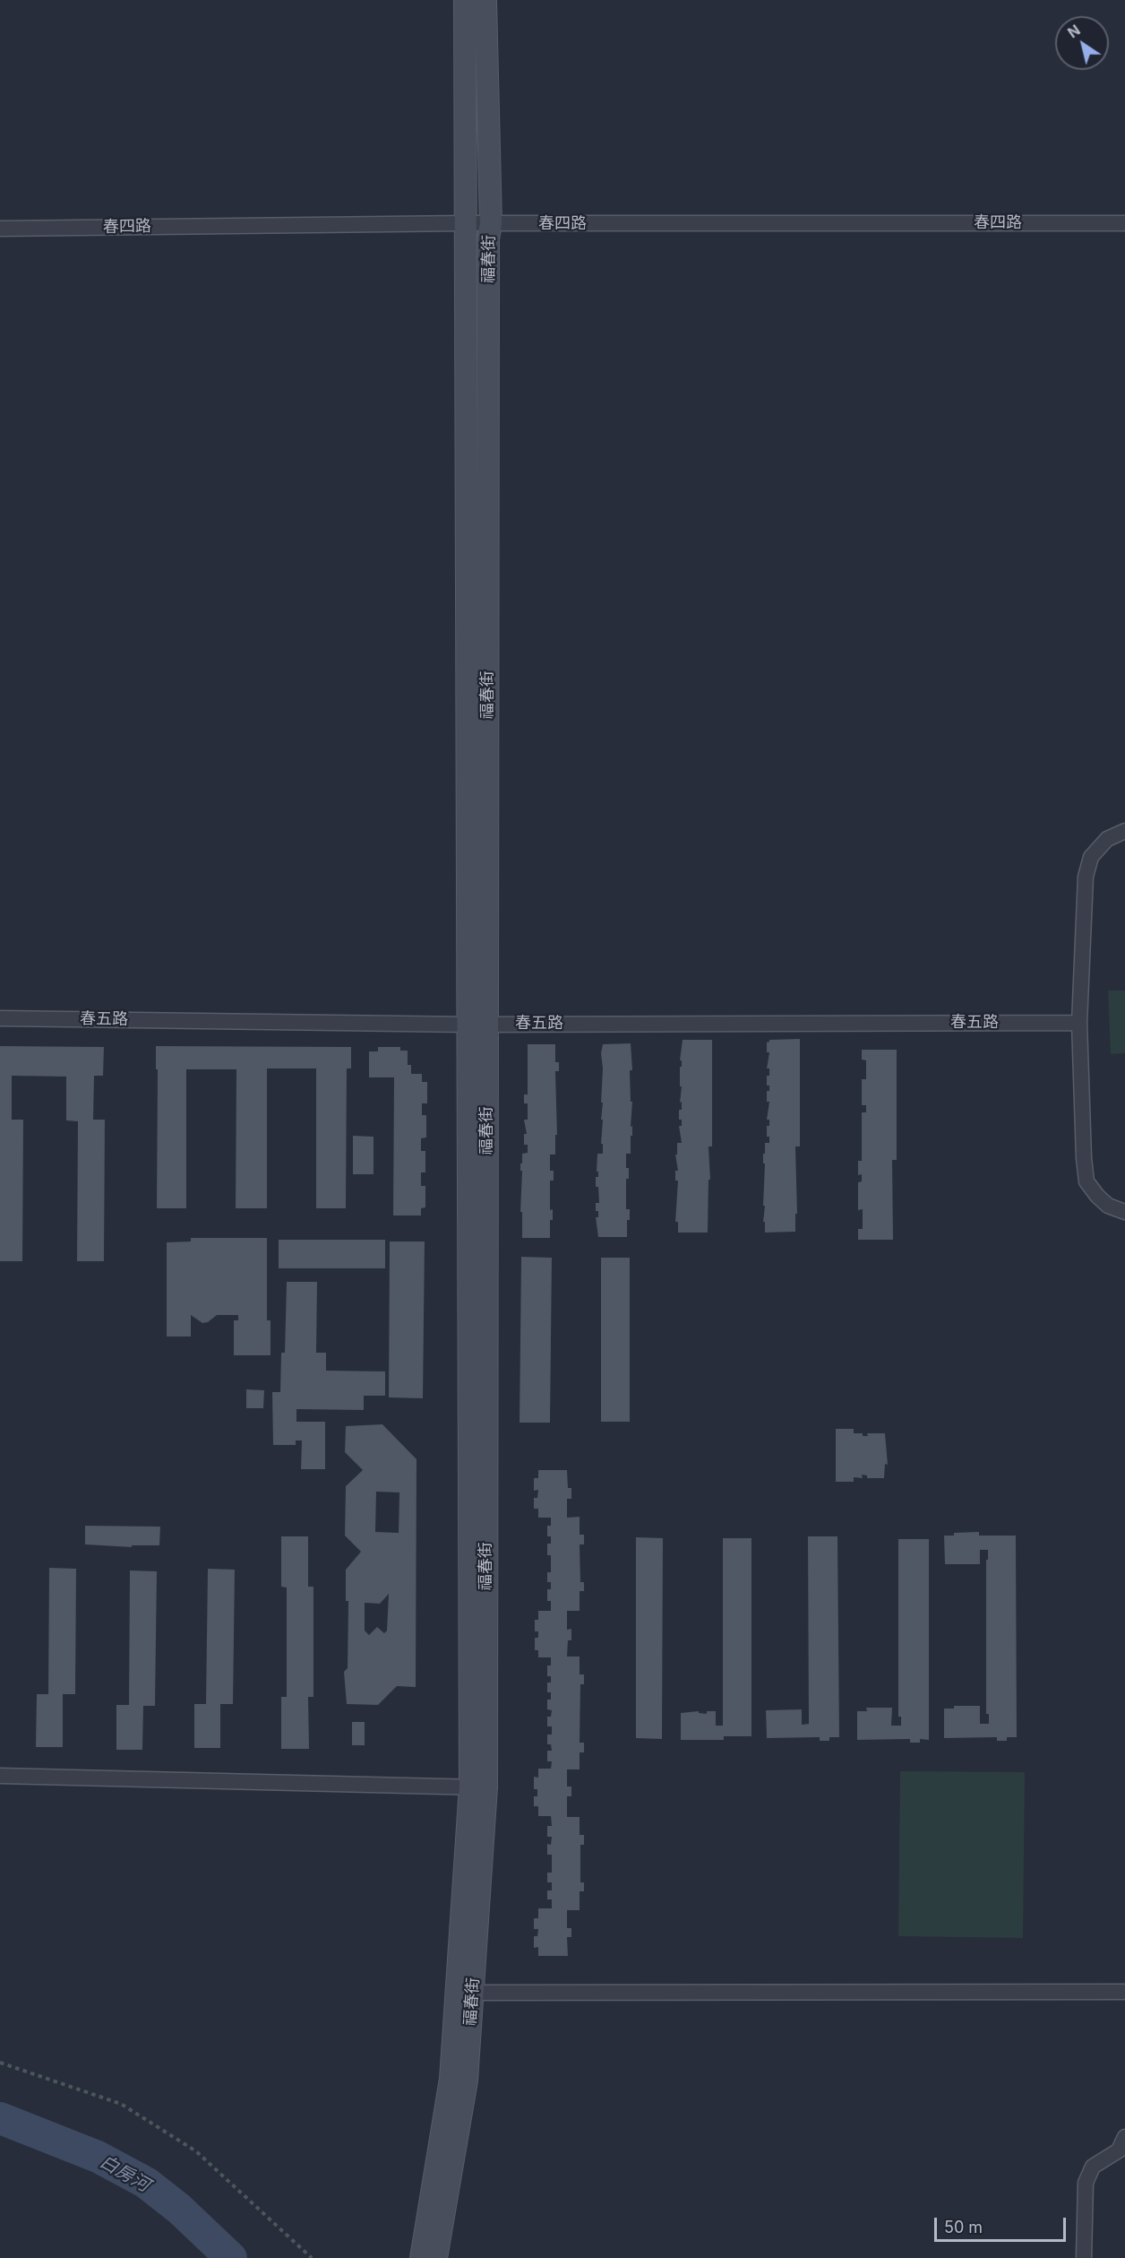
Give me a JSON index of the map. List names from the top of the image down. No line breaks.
{"streets":{"main road":["福春街"],"street":["春四路","春五路"]},"crossings":[["春四路","福春街"],["福春街","春五路"]],"water":["白房河"],"scale_bar":"50 m","north":"top left"}
